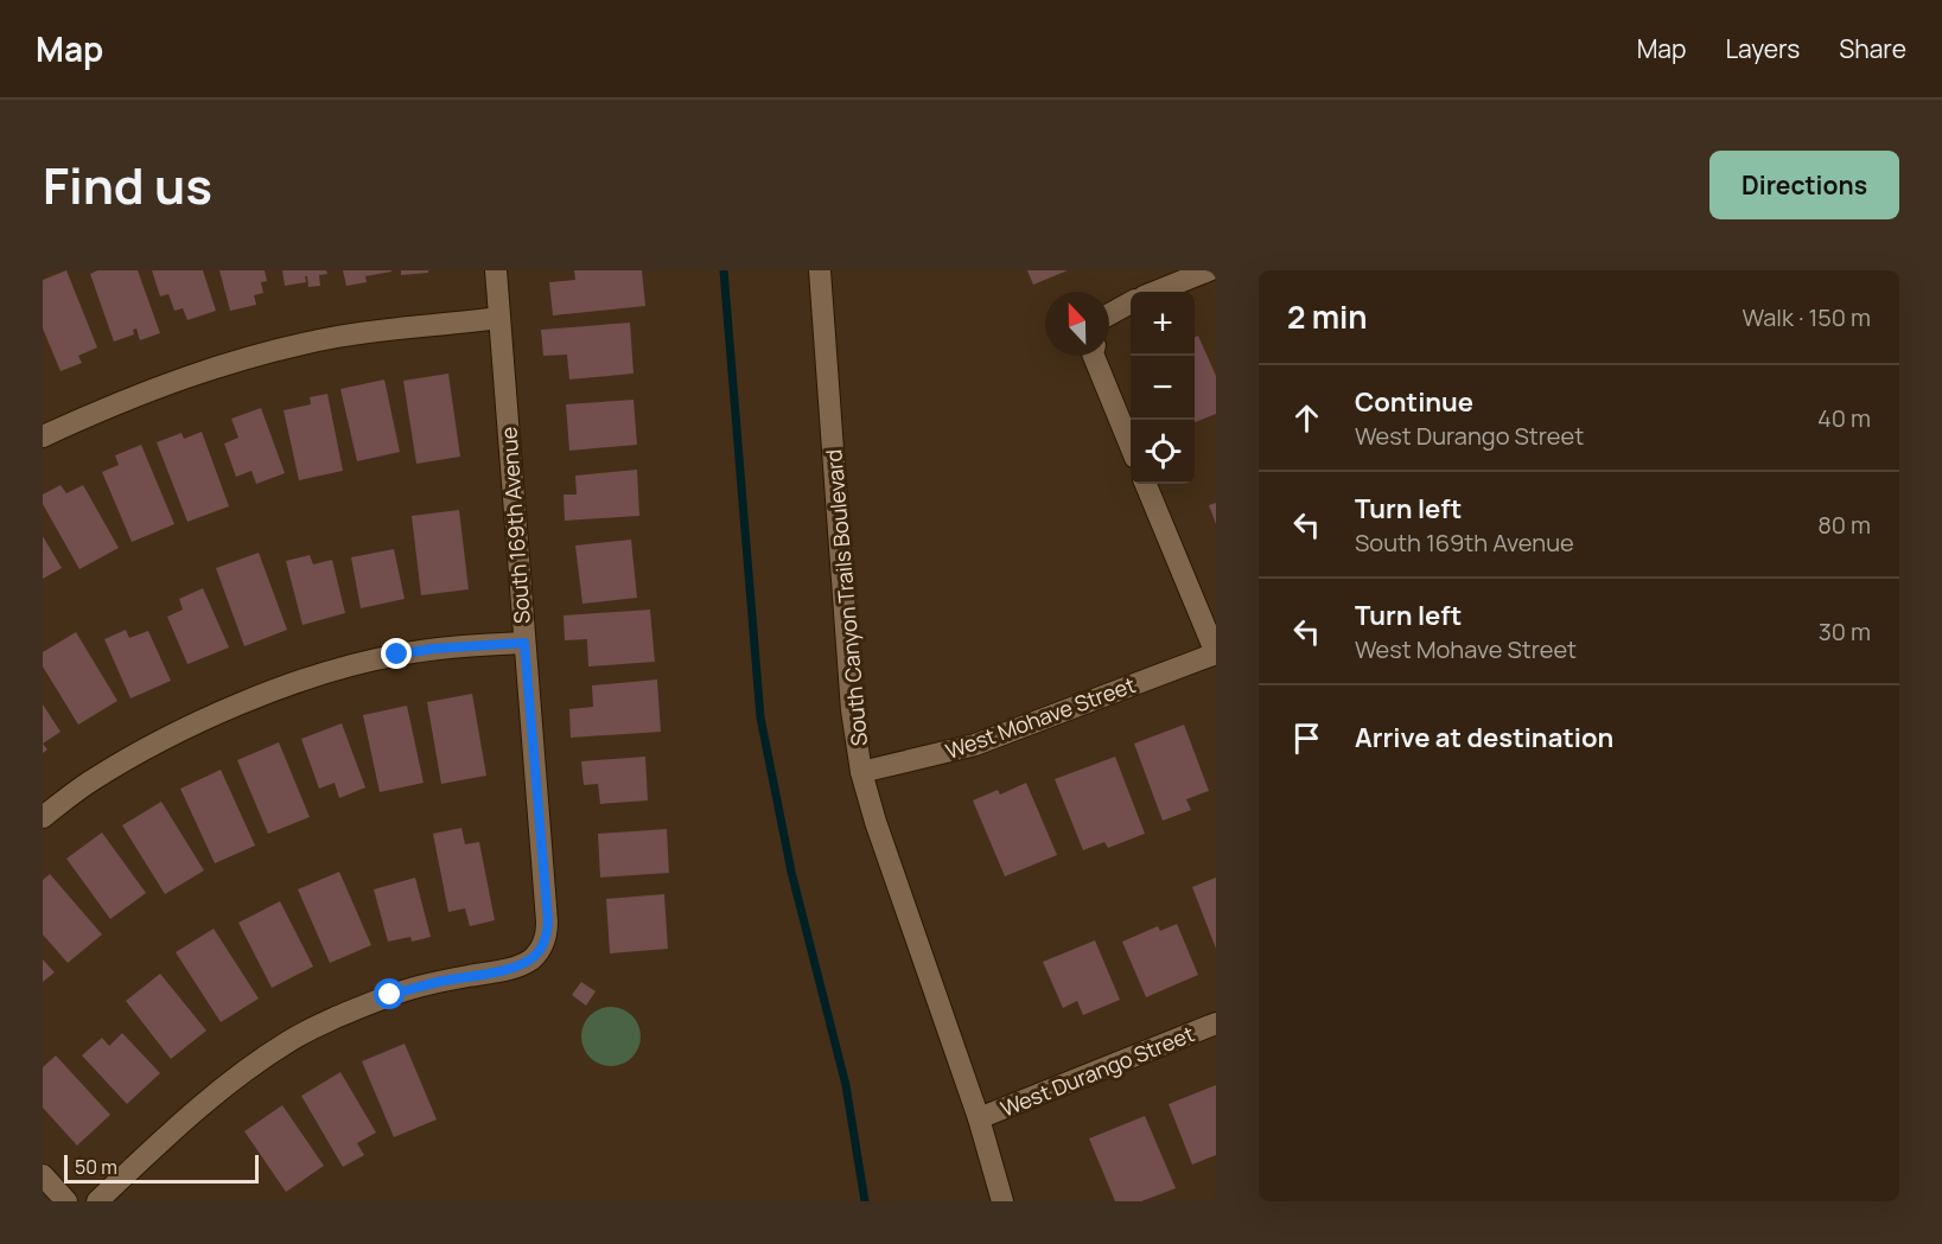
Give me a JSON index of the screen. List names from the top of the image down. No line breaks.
{"streets":{"street":["South 169th Avenue","South Canyon Trails Boulevard","West Mohave Street","West Durango Street"]},"crossings":[["South Canyon Trails Boulevard","West Mohave Street"],["South Canyon Trails Boulevard","West Durango Street"]],"scale_bar":"50 m","north":"top","page":{"header":"Map","nav":["Map","Layers","Share"],"title":"Find us","buttons":"Directions","heading":["2 min","Walk · 150 m"],"map_buttons":["+","−"],"list":[["Continue","West Durango Street","40 m"],["Turn left","South 169th Avenue","80 m"],["Turn left","West Mohave Street","30 m"],"Arrive at destination"],"scale":"50 m"}}
